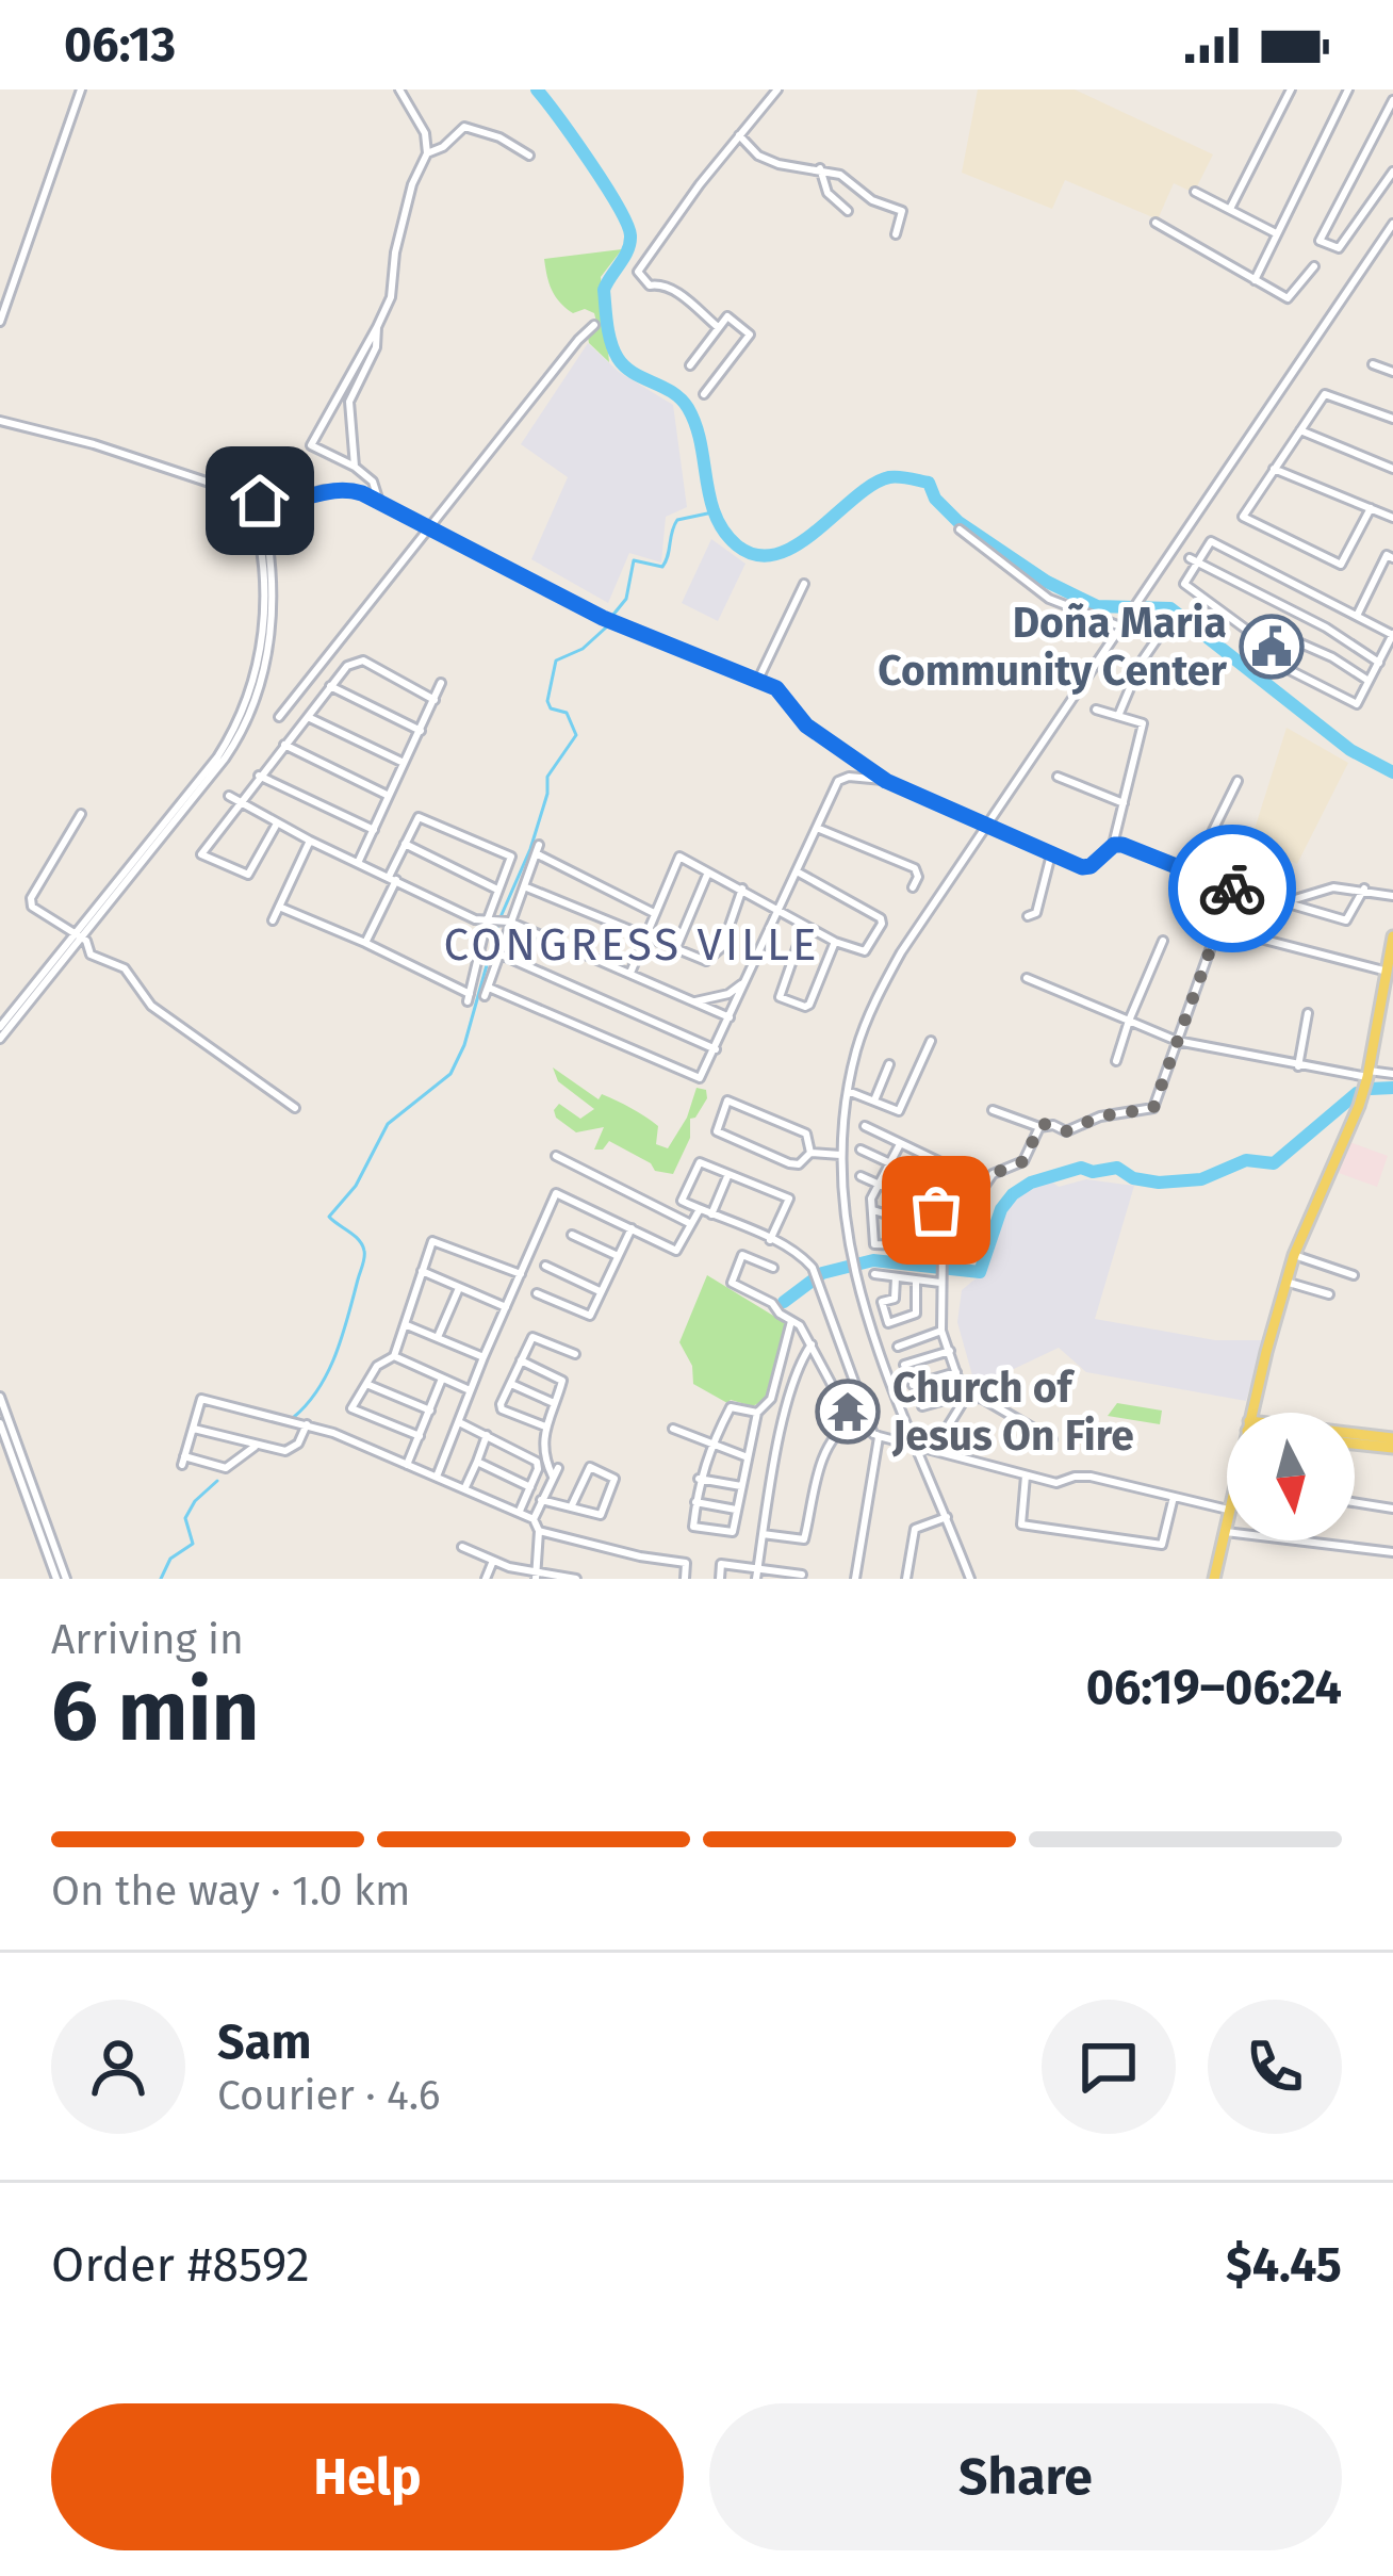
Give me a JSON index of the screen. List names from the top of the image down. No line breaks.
{"districts":["CONGRESS VILLE"],"places":{"public building":["Doña Maria Community Center"],"temple":["Church of Jesus On Fire"]},"north":"bottom","page":{"status":"06:13","heading":["6 min","Arriving in","06:19–06:24"],"panel":["Sam","Courier · 4.6","Order #8592","$4.45"],"bar":"On the way · 1.0 km","buttons":["Help","Share"]}}
